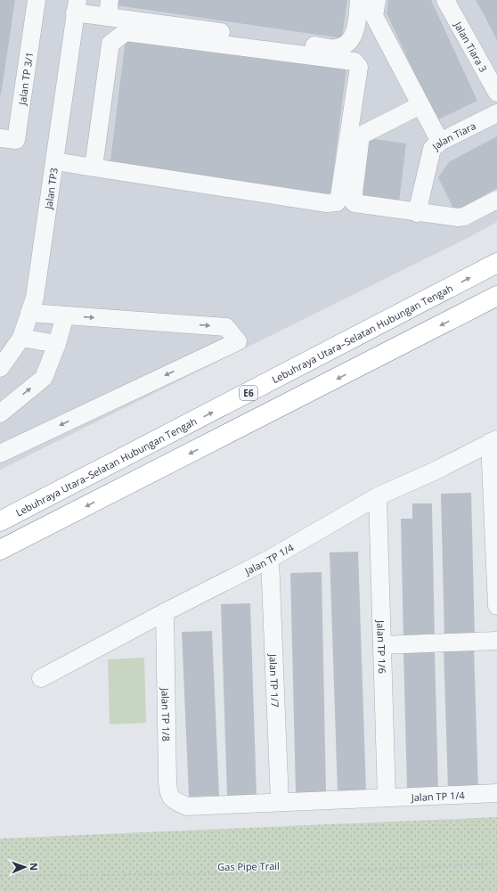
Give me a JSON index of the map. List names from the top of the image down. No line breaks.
{"streets":{"highway":["Lebuhraya Utara–Selatan Hubungan Tengah","E6"],"street":["Jalan Tiara 3","Jalan TP 3/1","Jalan Tiara","Jalan TP3","Jalan TP 1/4","Jalan TP 1/6","Jalan TP 1/7","Jalan TP 1/8"],"path":["Gas Pipe Trail"]},"crossings":[["Jalan TP 1/4","Jalan TP 1/6"],["Jalan TP 1/4","Jalan TP 1/7"],["Jalan TP 1/4","Jalan TP 1/8"]],"north":"right"}
